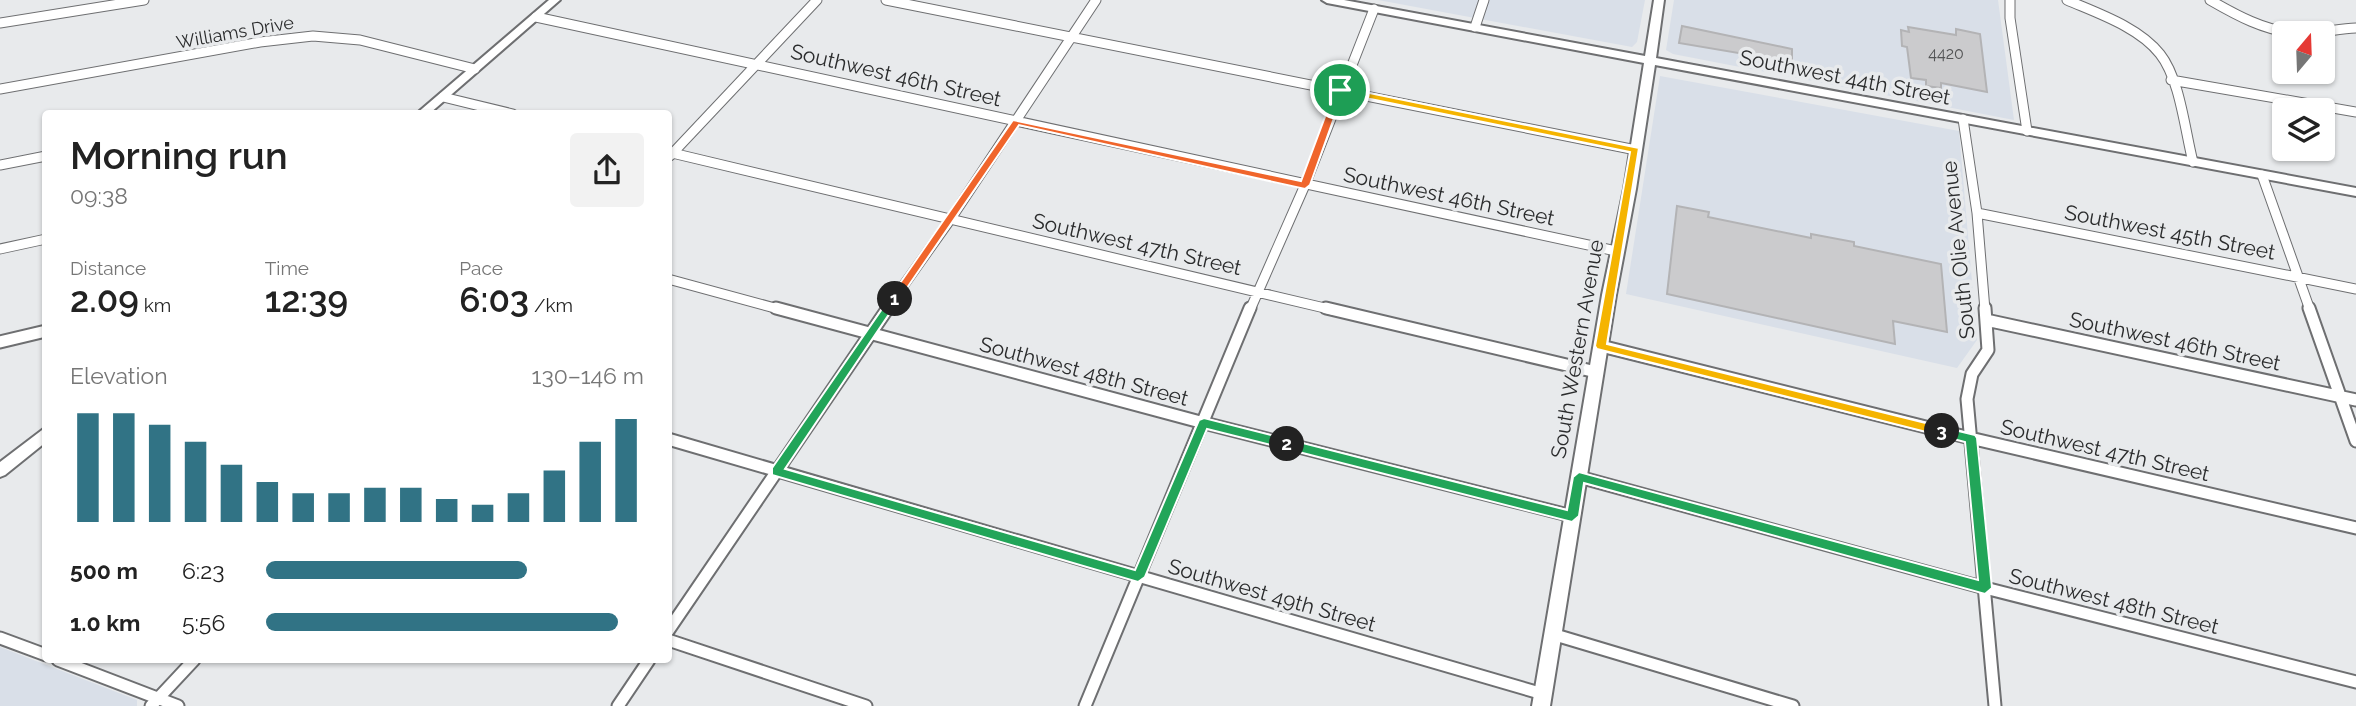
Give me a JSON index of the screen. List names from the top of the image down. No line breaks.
{"streets":{"main road":["Southwest 44th Street","South Western Avenue"],"street":["Williams Drive","Southwest 46th Street","Southwest 45th Street","Southwest 47th Street","South Olie Avenue","Southwest 48th Street","Southwest 49th Street"]},"crossings":[["Southwest 46th Street","South Olie Avenue"],["Southwest 46th Street","South Western Avenue"],["Southwest 44th Street","South Olie Avenue"],["Southwest 44th Street","South Western Avenue"],["Southwest 45th Street","South Olie Avenue"],["Southwest 47th Street","South Olie Avenue"],["Southwest 47th Street","South Western Avenue"],["South Olie Avenue","Southwest 48th Street"],["South Western Avenue","Southwest 48th Street"],["South Western Avenue","Southwest 49th Street"]],"house_numbers":["4420"],"north":"top","page":{"heading":["Morning run","09:38"],"stats":[["Distance","2.09 km"],["Time","12:39"],["Pace","6:03 /km"]],"pins":["1","3","2"],"chart":["Elevation","130–146 m"],"list":[{"name":"500 m","note":"6:23"},{"name":"1.0 km","note":"5:56"}]}}
